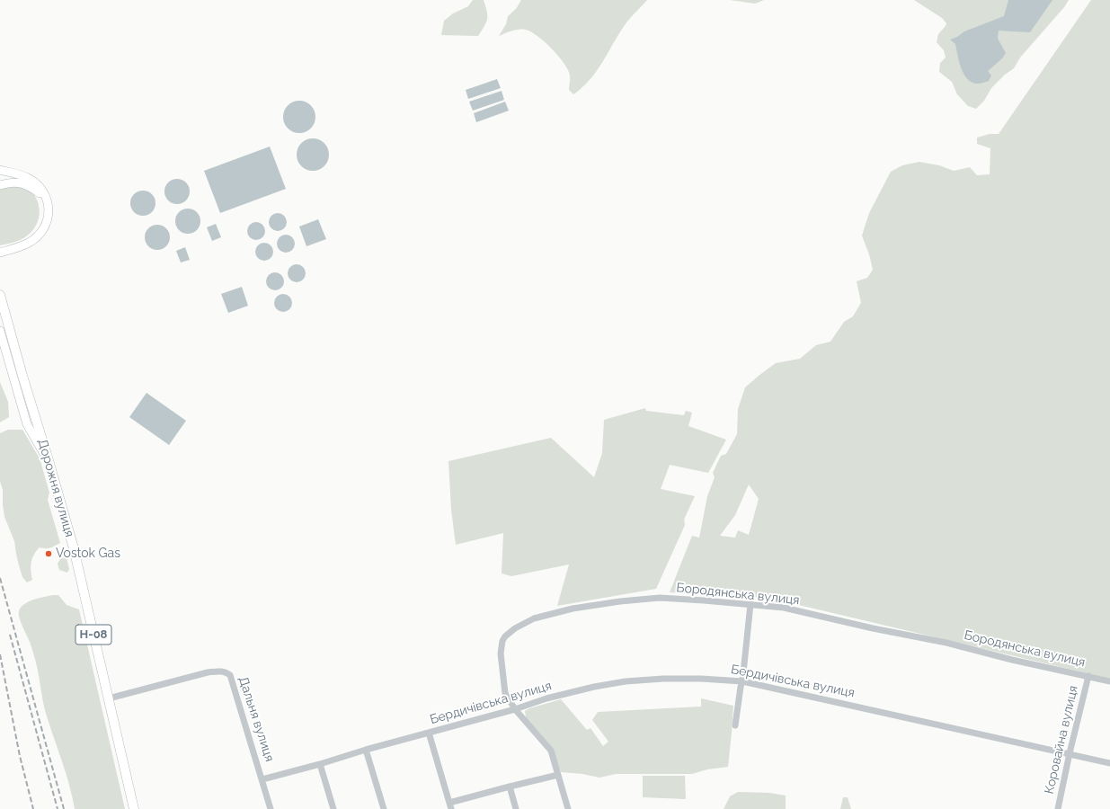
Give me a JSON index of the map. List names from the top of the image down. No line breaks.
{"streets":{"main road":["Дорожня вулиця","Н-08"],"street":["Бородянська вулиця","Бердичівська вулиця","Дальня вулиця","Коровайна вулиця"]},"crossings":[["Дорожня вулиця","Дальня вулиця"],["Бородянська вулиця","Бердичівська вулиця"],["Бородянська вулиця","Коровайна вулиця"],["Бердичівська вулиця","Дальня вулиця"],["Бердичівська вулиця","Коровайна вулиця"]],"places":["Vostok Gas"]}
